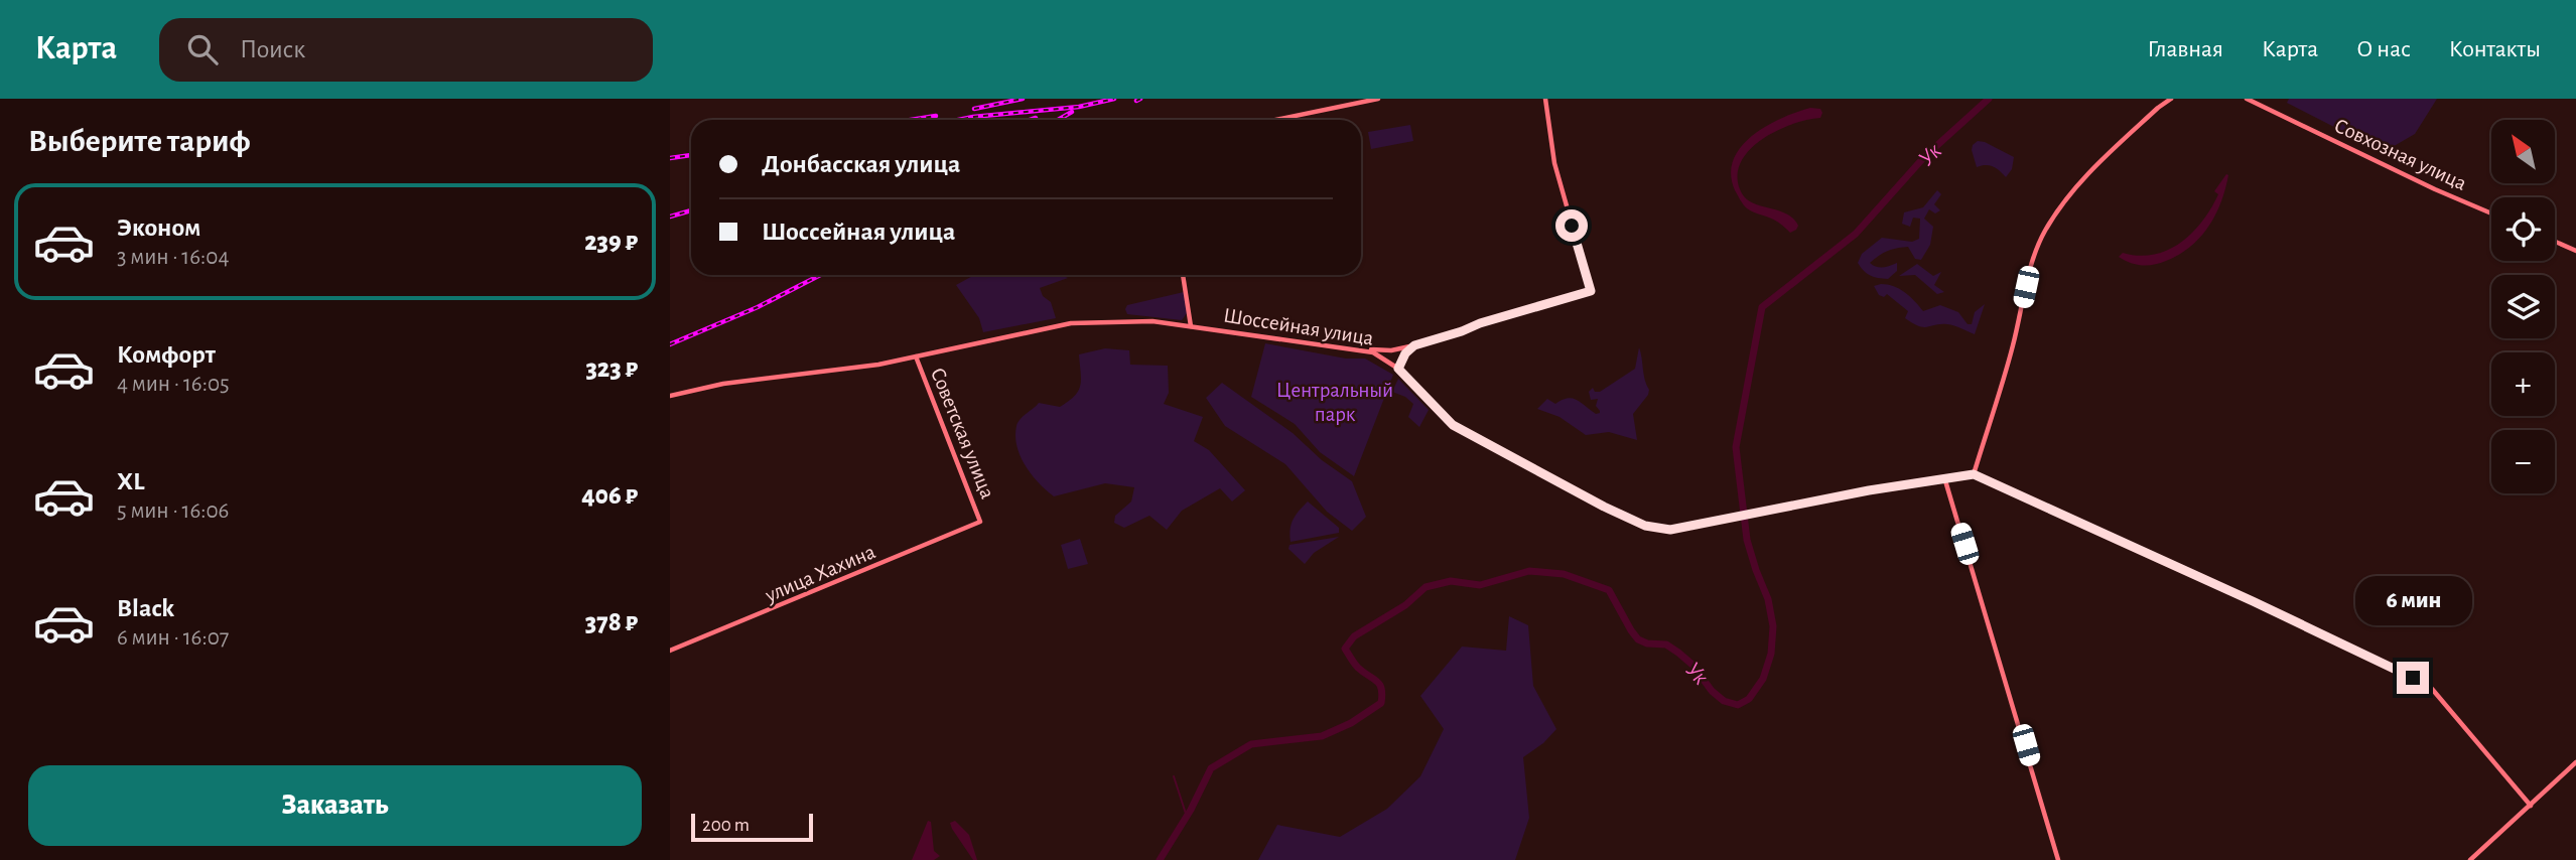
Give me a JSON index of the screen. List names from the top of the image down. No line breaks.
{"streets":{"street":["Совхозная улица","Шоссейная улица","Советская улица","улица Хахина"]},"crossings":[["Шоссейная улица","Советская улица"],["Советская улица","улица Хахина"]],"water":["Ук"],"parks":["Центральный парк"],"scale_bar":"200 m","north":"top left","page":{"header":"Карта","search":"Поиск","nav":["Главная","Карта","О нас","Контакты"],"heading":"Выберите тариф","map_buttons":["+","−"],"banner":["Донбасская улица","Шоссейная улица"],"list":[{"name":"Эконом","note":"3 мин · 16:04","value":"239 ₽"},{"name":"Комфорт","note":"4 мин · 16:05","value":"323 ₽"},{"name":"XL","note":"5 мин · 16:06","value":"406 ₽"},{"name":"Black","note":"6 мин · 16:07","value":"378 ₽"}],"bubble":"6 мин","buttons":"Заказать","scale":"200 m"}}
